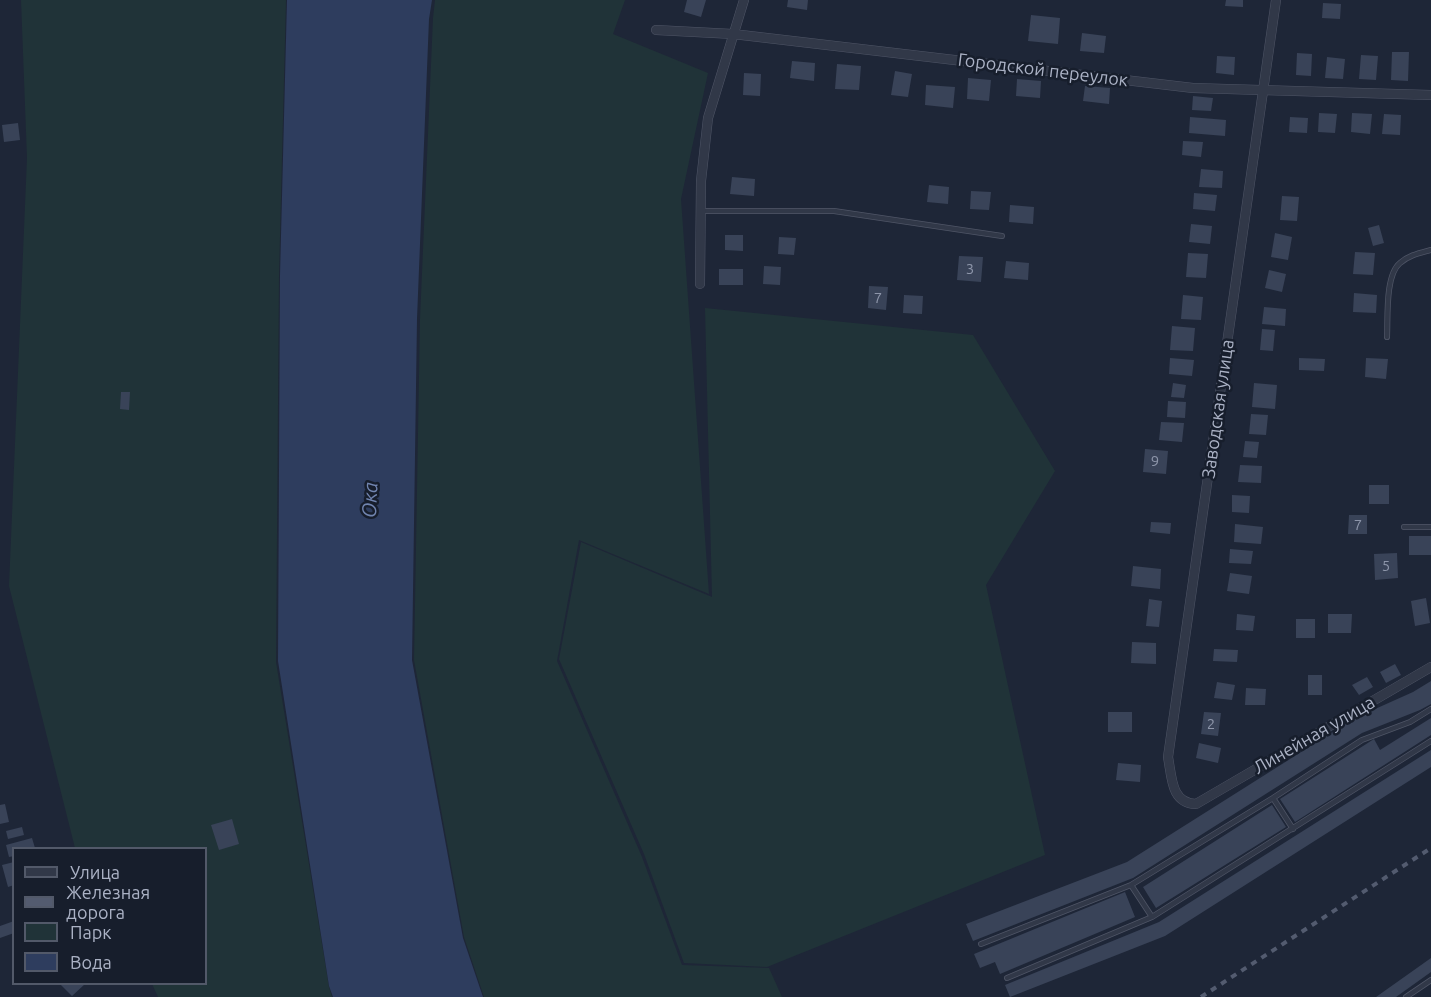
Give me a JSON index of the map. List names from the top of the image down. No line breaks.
{"streets":{"street":["Городской переулок","Заводская улица","Линейная улица"]},"crossings":[["Городской переулок","Заводская улица"],["Заводская улица","Линейная улица"]],"water":["Ока"],"house_numbers":["3","7","9","7","5","2"],"legend":["Улица","Железная дорога","Парк","Вода"]}
